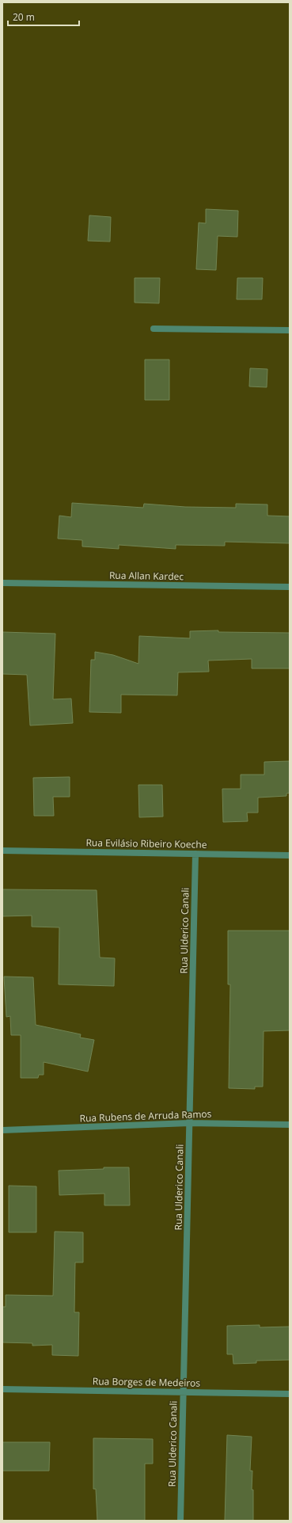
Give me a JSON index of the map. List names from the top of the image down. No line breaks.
{"streets":{"street":["Rua Allan Kardec","Rua Evilásio Ribeiro Koeche","Rua Ulderico Canali","Rua Rubens de Arruda Ramos","Rua Borges de Medeiros"]},"crossings":[["Rua Evilásio Ribeiro Koeche","Rua Ulderico Canali"],["Rua Ulderico Canali","Rua Rubens de Arruda Ramos"],["Rua Ulderico Canali","Rua Borges de Medeiros"]],"scale_bar":"20 m"}
